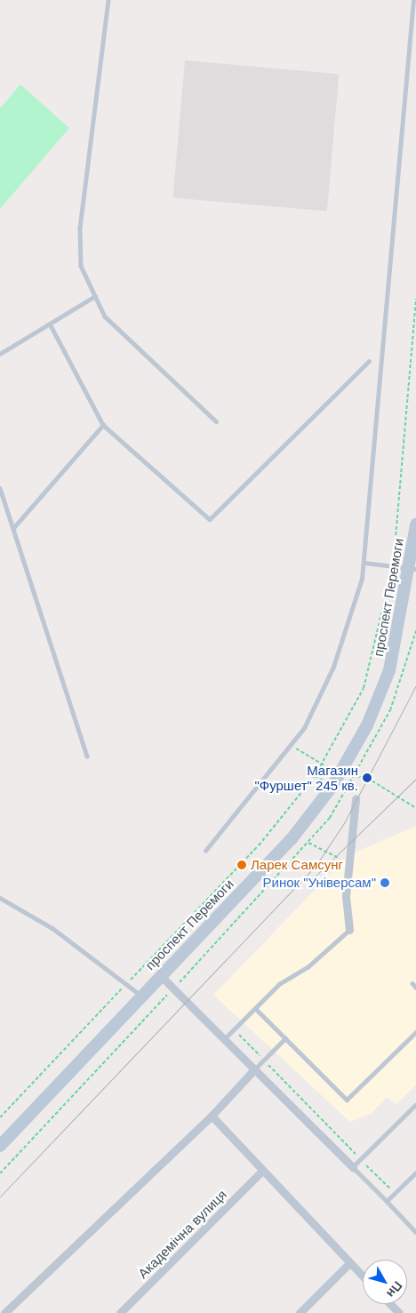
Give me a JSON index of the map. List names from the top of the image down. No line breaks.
{"streets":{"main road":["проспект Перемоги"],"street":["Академічна вулиця"]},"places":["Магазин \"Фуршет\" 245 кв.","Ларек Самсунг","Ринок \"Універсам\""],"north":"bottom right"}
